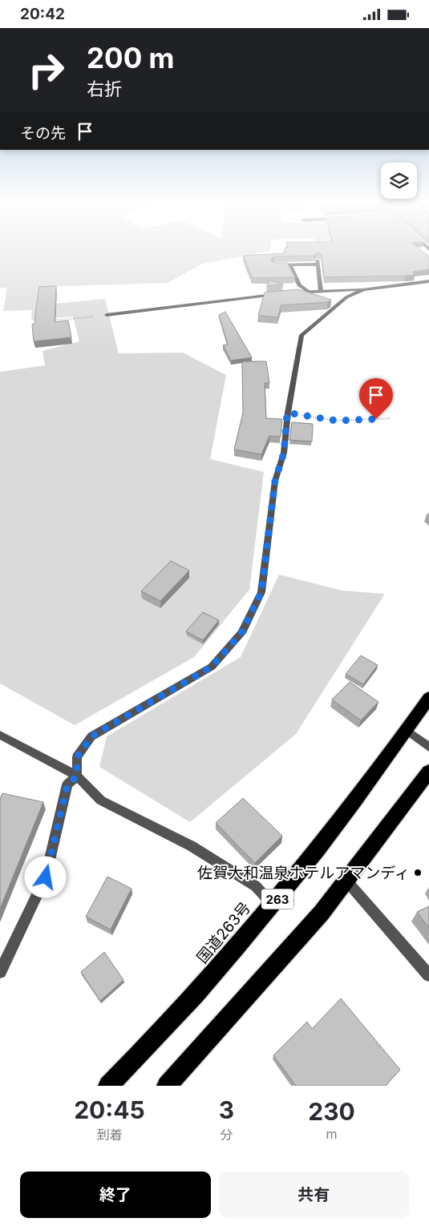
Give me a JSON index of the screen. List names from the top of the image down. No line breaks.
{"streets":{"highway":["263","国道263号"]},"places":["佐賀大和温泉ホテルアマンディ"],"page":{"status":"20:42","turn":["200 m","右折"],"then":"その先","eta":["20:45","到着","3","分","230","m"],"buttons":["終了","共有"]}}
